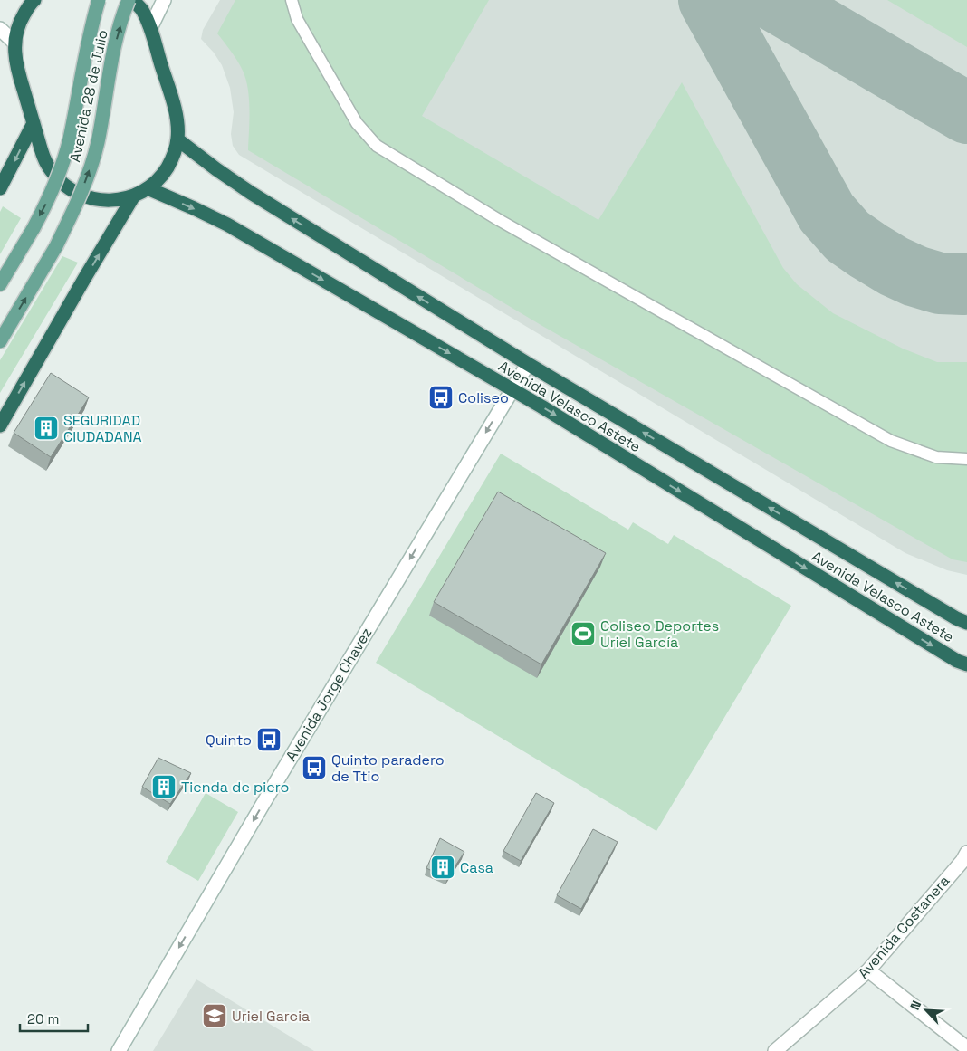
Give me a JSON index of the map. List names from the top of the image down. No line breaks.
{"streets":{"highway":["Avenida Velasco Astete"],"main road":["Avenida 28 de Julio"],"street":["Avenida Jorge Chavez","Avenida Costanera"]},"crossings":[["Avenida Velasco Astete","Avenida Jorge Chavez"]],"one_way":["Avenida Jorge Chavez"],"places":{"bus stop":["Coliseo","Quinto","Quinto paradero de Ttio"],"building":["SEGURIDAD CIUDADANA","Tienda de piero","Casa"],"sports":["Coliseo Deportes Uriel García"],"school or university":["Uriel Garcia"]},"scale_bar":"20 m","north":"top left"}
